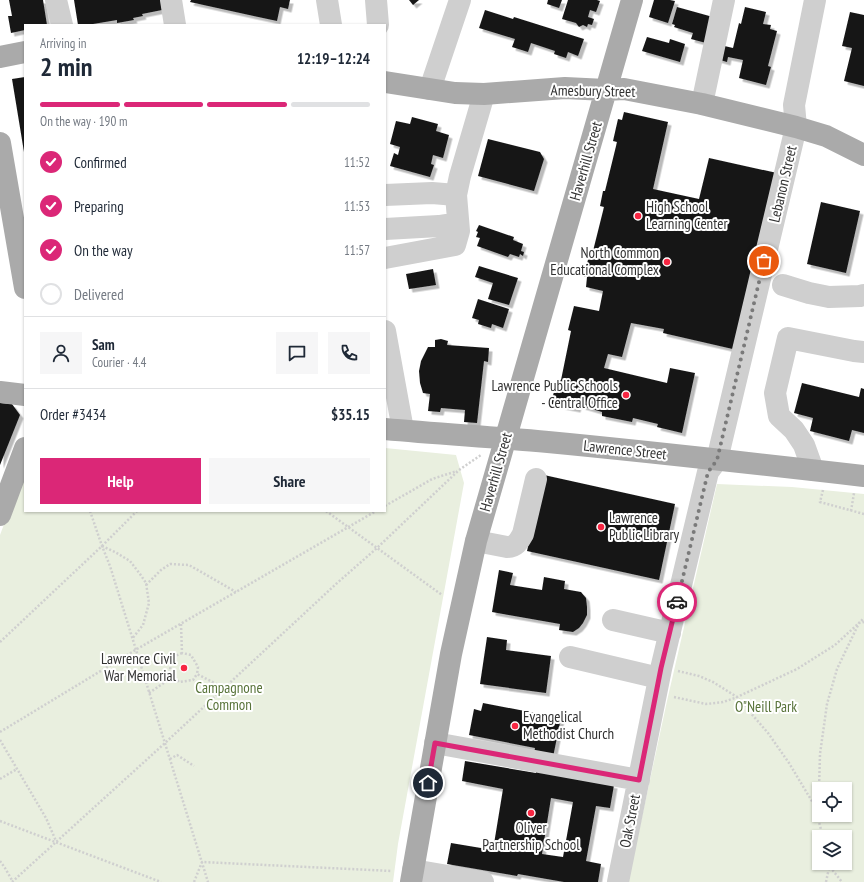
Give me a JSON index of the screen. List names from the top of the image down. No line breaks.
{"streets":{"main road":["Amesbury Street","Haverhill Street","Lawrence Street"],"street":["Lebanon Street","Oak Street"]},"crossings":[["Amesbury Street","Haverhill Street"],["Amesbury Street","Lebanon Street"],["Haverhill Street","Lawrence Street"],["Lebanon Street","Lawrence Street"],["Lebanon Street","Oak Street"],["Lawrence Street","Oak Street"]],"parks":["Campagnone Common","O\"Neill Park"],"places":["High School Learning Center","North Common Educational Complex","Lawrence Public Schools - Central Office","Lawrence Public Library","Lawrence Civil War Memorial","Evangelical Methodist Church","Oliver Partnership School"],"page":{"heading":["2 min","Arriving in","12:19–12:24"],"panel":["Sam","Courier · 4.4","Order #3434","$35.15"],"bar":"On the way · 190 m","list":[["Confirmed","11:52"],["Preparing","11:53"],["On the way","11:57"],"Delivered"],"buttons":["Help","Share"]}}
